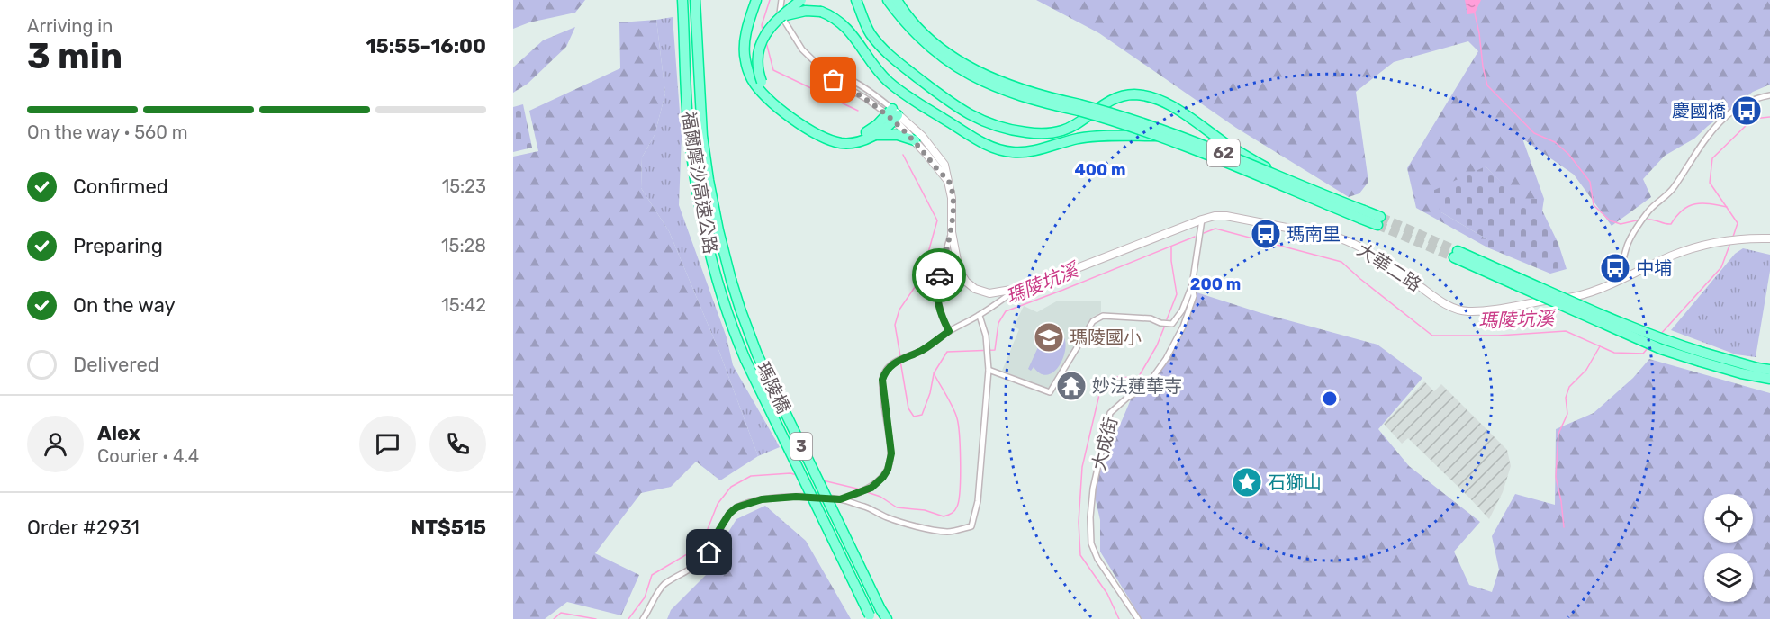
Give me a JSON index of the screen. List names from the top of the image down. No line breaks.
{"streets":{"highway":["62","福爾摩沙高速公路","瑪陵橋","3"],"street":["大華二路","大成街"]},"crossings":[["福爾摩沙高速公路","瑪陵橋"],["大華二路","大成街"]],"water":["瑪陵坑溪"],"places":{"bus stop":["慶國橋","瑪南里","中埔"],"school or university":["瑪陵國小"],"temple":["妙法蓮華寺"],"place":["石獅山"]},"page":{"heading":["3 min","Arriving in","15:55–16:00"],"panel":["Alex","Courier · 4.4","Order #2931","NT$515"],"bar":"On the way · 560 m","list":[["Confirmed","15:23"],["Preparing","15:28"],["On the way","15:42"],"Delivered"]},"rings":["400 m","200 m"]}
